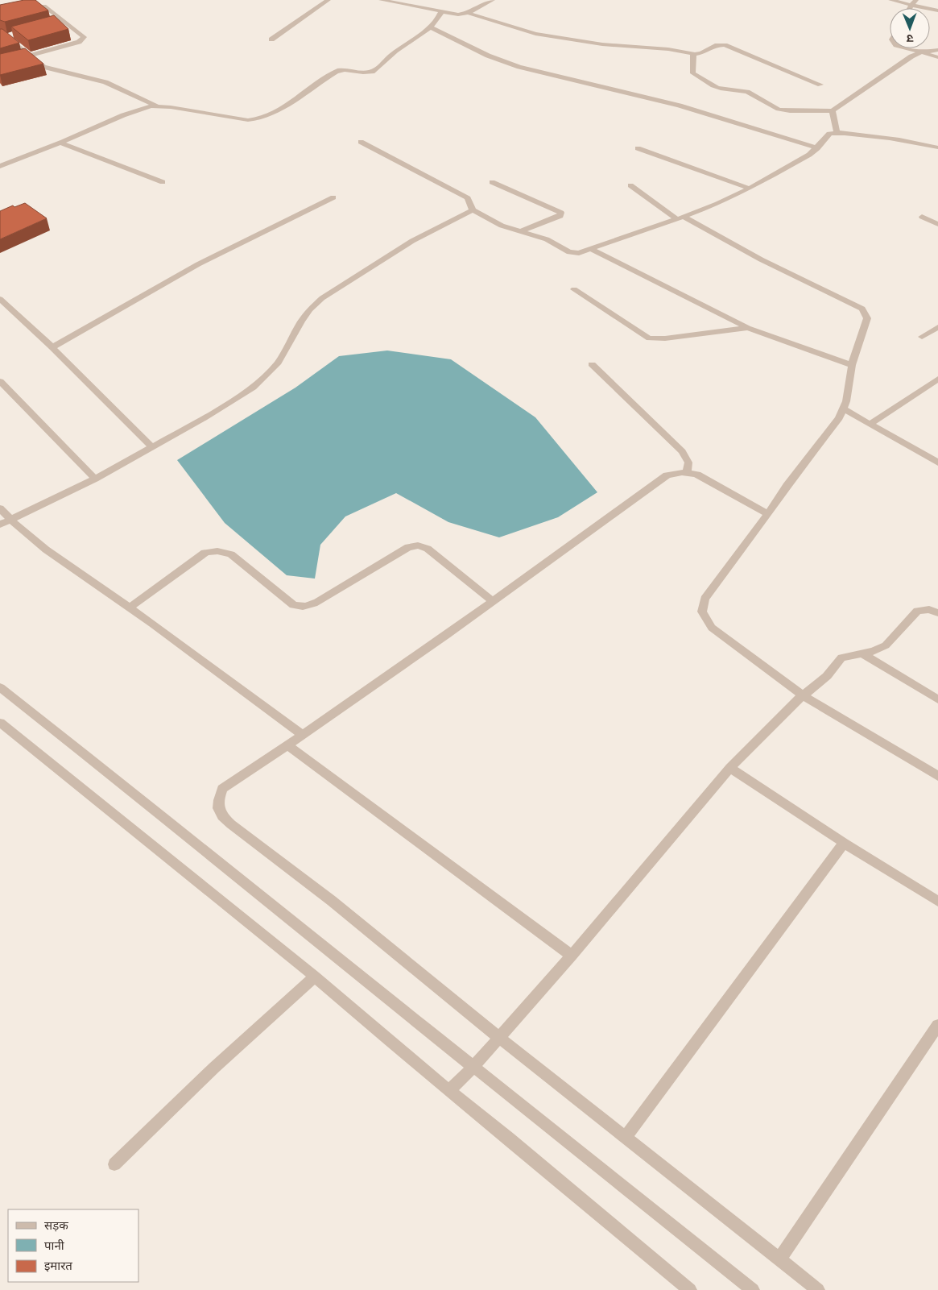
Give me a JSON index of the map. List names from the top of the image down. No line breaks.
{"legend":["सड़क","पानी","इमारत"],"north":"bottom"}
